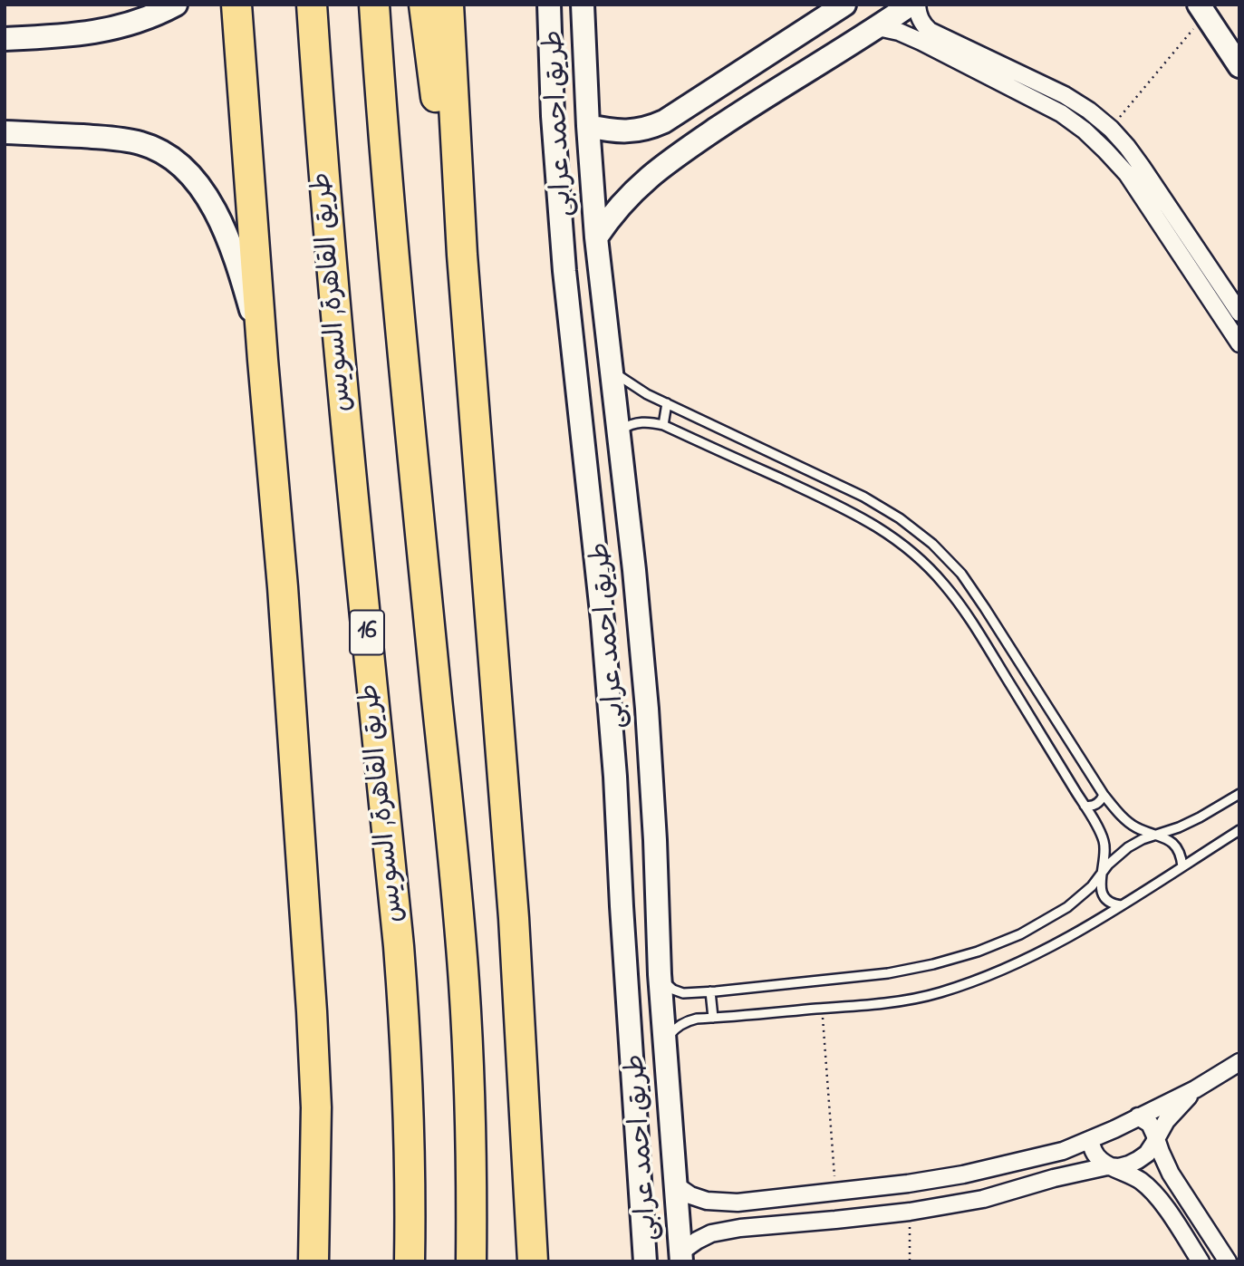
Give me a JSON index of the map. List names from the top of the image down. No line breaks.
{"streets":{"highway":["طريق القاهرة, السويس","16"],"street":["طريق احمد عرابى"]}}
